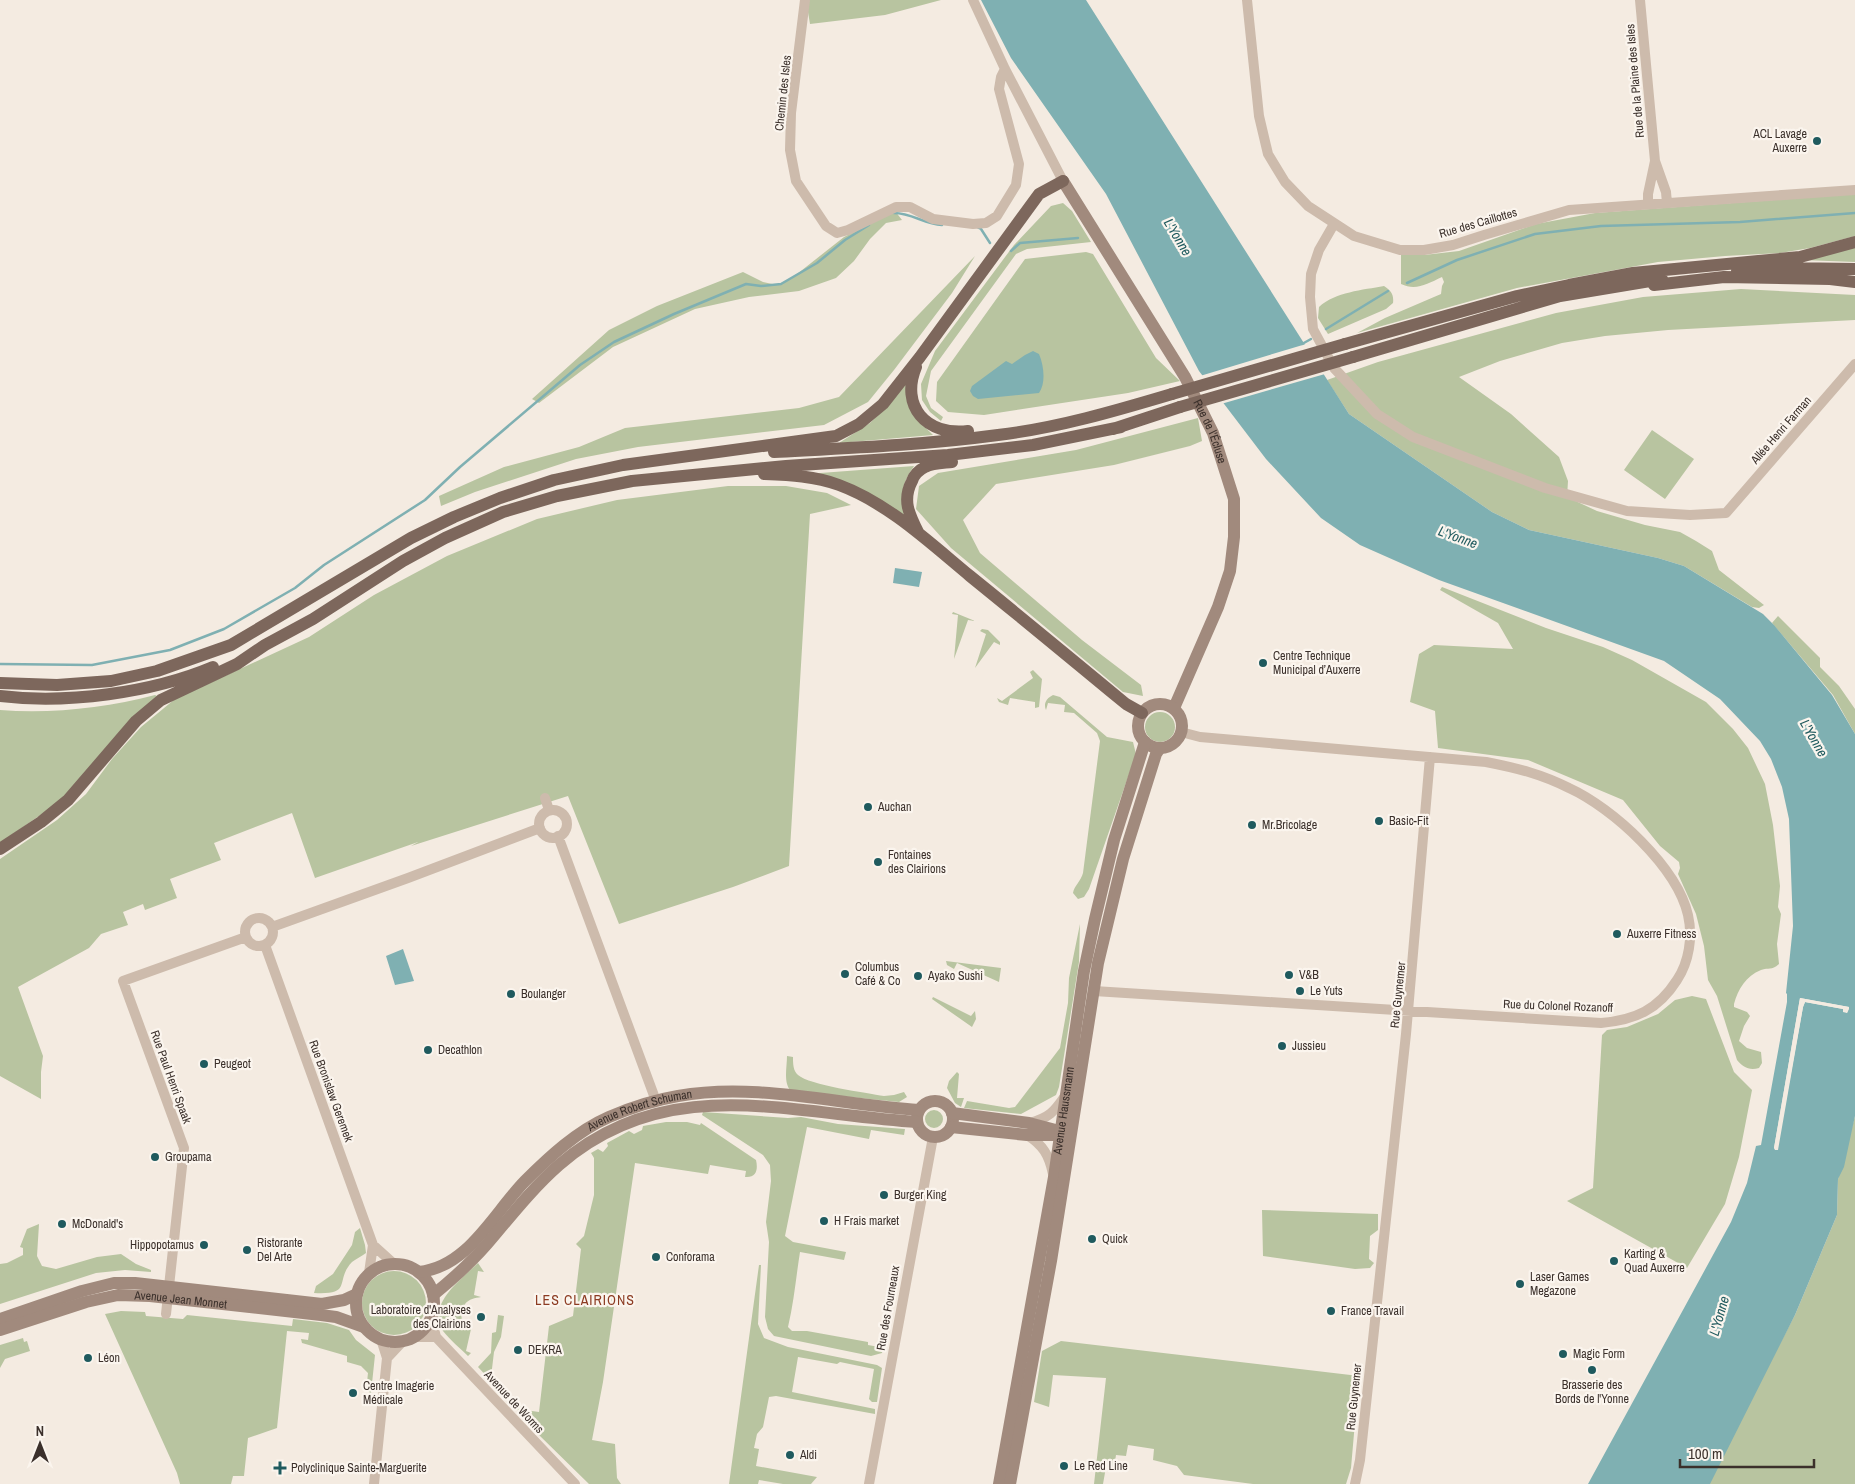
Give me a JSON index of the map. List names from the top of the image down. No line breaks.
{"streets":{"street":["Rue de la Plaine des Isles","Chemin des Isles","Rue des Caillottes","Allée Henri Farman","Rue de l'Écluse","Rue Guynemer","Rue du Colonel Rozanoff","Rue Paul Henri Spaak","Rue Bronislaw Geremek","Avenue Haussmann","Avenue Robert Schuman","Avenue Jean Monnet","Rue des Fourneaux","Avenue de Worms"]},"crossings":[["Rue de la Plaine des Isles","Rue des Caillottes"],["Rue des Caillottes","Allée Henri Farman"],["Rue de l'Écluse","Avenue Haussmann"],["Rue Guynemer","Rue du Colonel Rozanoff"],["Rue du Colonel Rozanoff","Avenue Haussmann"],["Rue Paul Henri Spaak","Rue Bronislaw Geremek"],["Rue Paul Henri Spaak","Avenue Jean Monnet"],["Rue Bronislaw Geremek","Avenue Robert Schuman"],["Rue Bronislaw Geremek","Avenue Jean Monnet"],["Rue Bronislaw Geremek","Avenue de Worms"],["Avenue Robert Schuman","Avenue Jean Monnet"],["Avenue Robert Schuman","Rue des Fourneaux"],["Avenue Robert Schuman","Avenue de Worms"],["Avenue Jean Monnet","Avenue de Worms"]],"districts":["LES CLAIRIONS"],"water":["L'Yonne"],"places":{"other":["ACL Lavage Auxerre","Centre Technique Municipal d’Auxerre","Auchan","Basic-Fit","Mr.Bricolage","Fontaines des Clairions","Auxerre Fitness","Columbus Café & Co","V&B","Ayako Sushi","Le Yuts","Boulanger","Jussieu","Decathlon","Peugeot","Groupama","Burger King","H Frais market","McDonald's","Quick","Hippopotamus","Ristorante Del Arte","Conforama","Karting & Quad Auxerre","Laser Games Megazone","France Travail","Laboratoire d'Analyses des Clairions","DEKRA","Magic Form","Léon","Brasserie des Bords de l'Yonne","Centre Imagerie Médicale","Aldi","Le Red Line"],"health":["Polyclinique Sainte-Marguerite"]},"scale_bar":"100 m","north":"top"}
